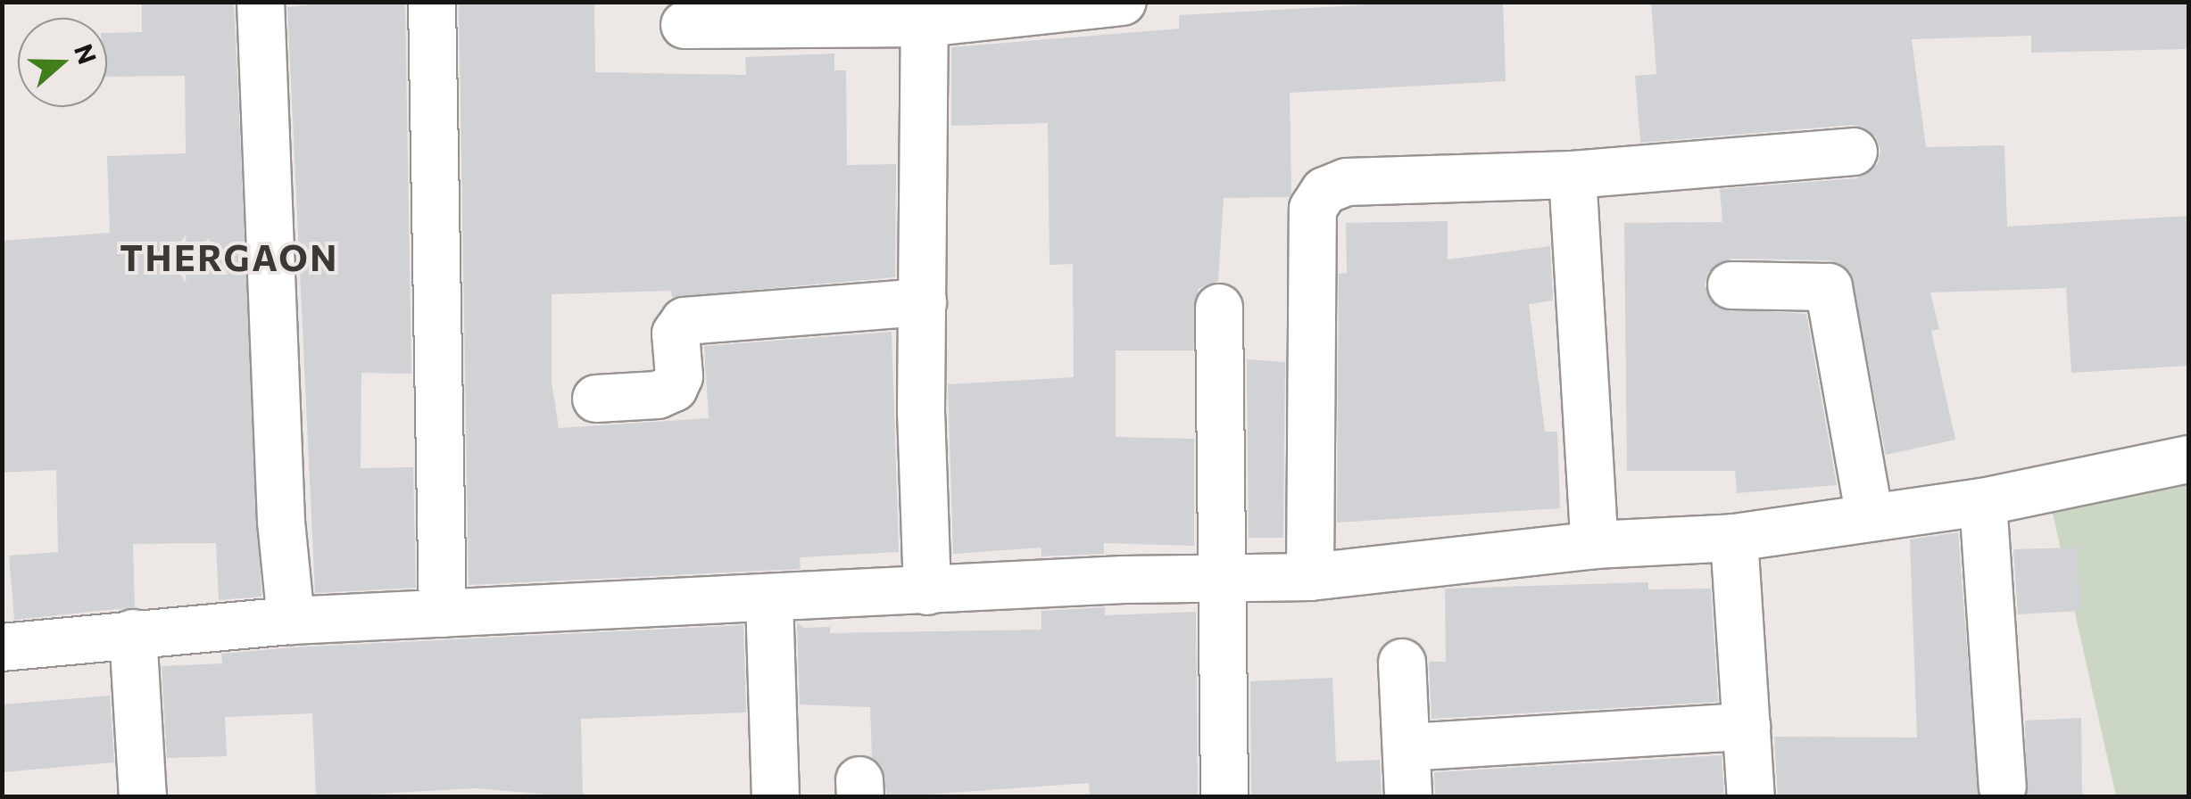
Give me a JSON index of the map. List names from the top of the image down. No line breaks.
{"districts":["THERGAON"],"north":"right"}
